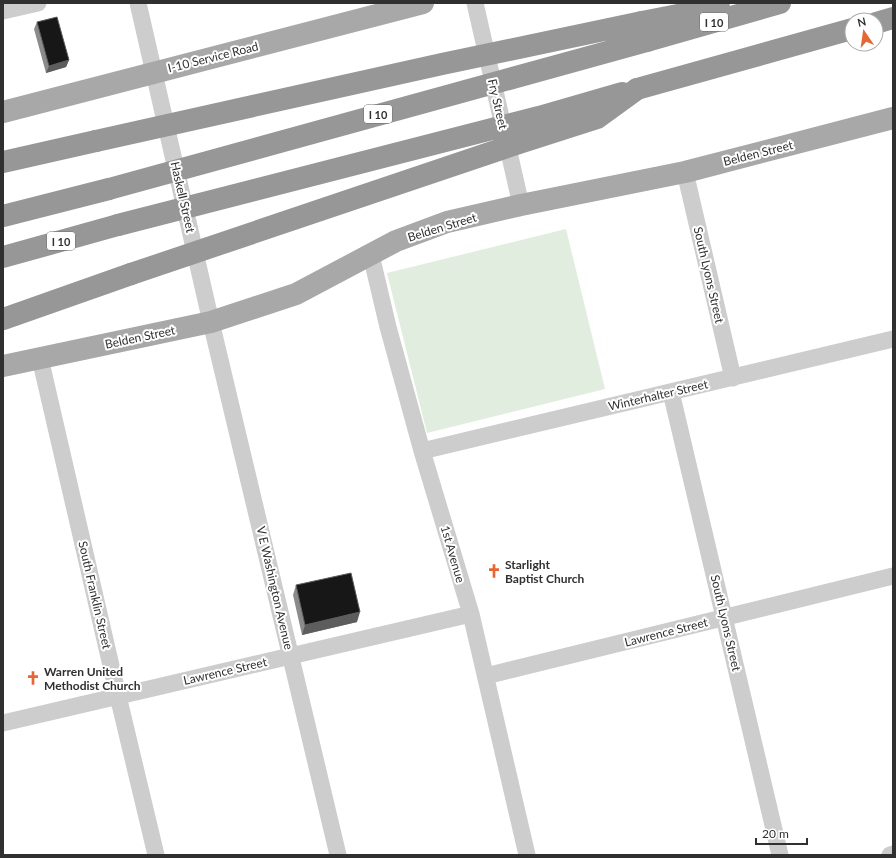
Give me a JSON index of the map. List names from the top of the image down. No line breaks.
{"streets":{"highway":["I 10"],"main road":["I-10 Service Road","Belden Street"],"street":["Fry Street","Haskell Street","South Lyons Street","Winterhalter Street","1st Avenue","V E Washington Avenue","South Franklin Street","Lawrence Street"]},"crossings":[["I-10 Service Road","Haskell Street"],["Fry Street","Belden Street"],["Belden Street","Haskell Street"],["Belden Street","South Lyons Street"],["Belden Street","1st Avenue"],["Belden Street","V E Washington Avenue"],["Belden Street","South Franklin Street"],["Haskell Street","V E Washington Avenue"],["South Lyons Street","Winterhalter Street"],["South Lyons Street","Lawrence Street"],["Winterhalter Street","1st Avenue"],["1st Avenue","Lawrence Street"],["V E Washington Avenue","Lawrence Street"],["South Franklin Street","Lawrence Street"]],"places":{"church":["Starlight Baptist Church","Warren United Methodist Church"]},"scale_bar":"20 m","north":"top"}
